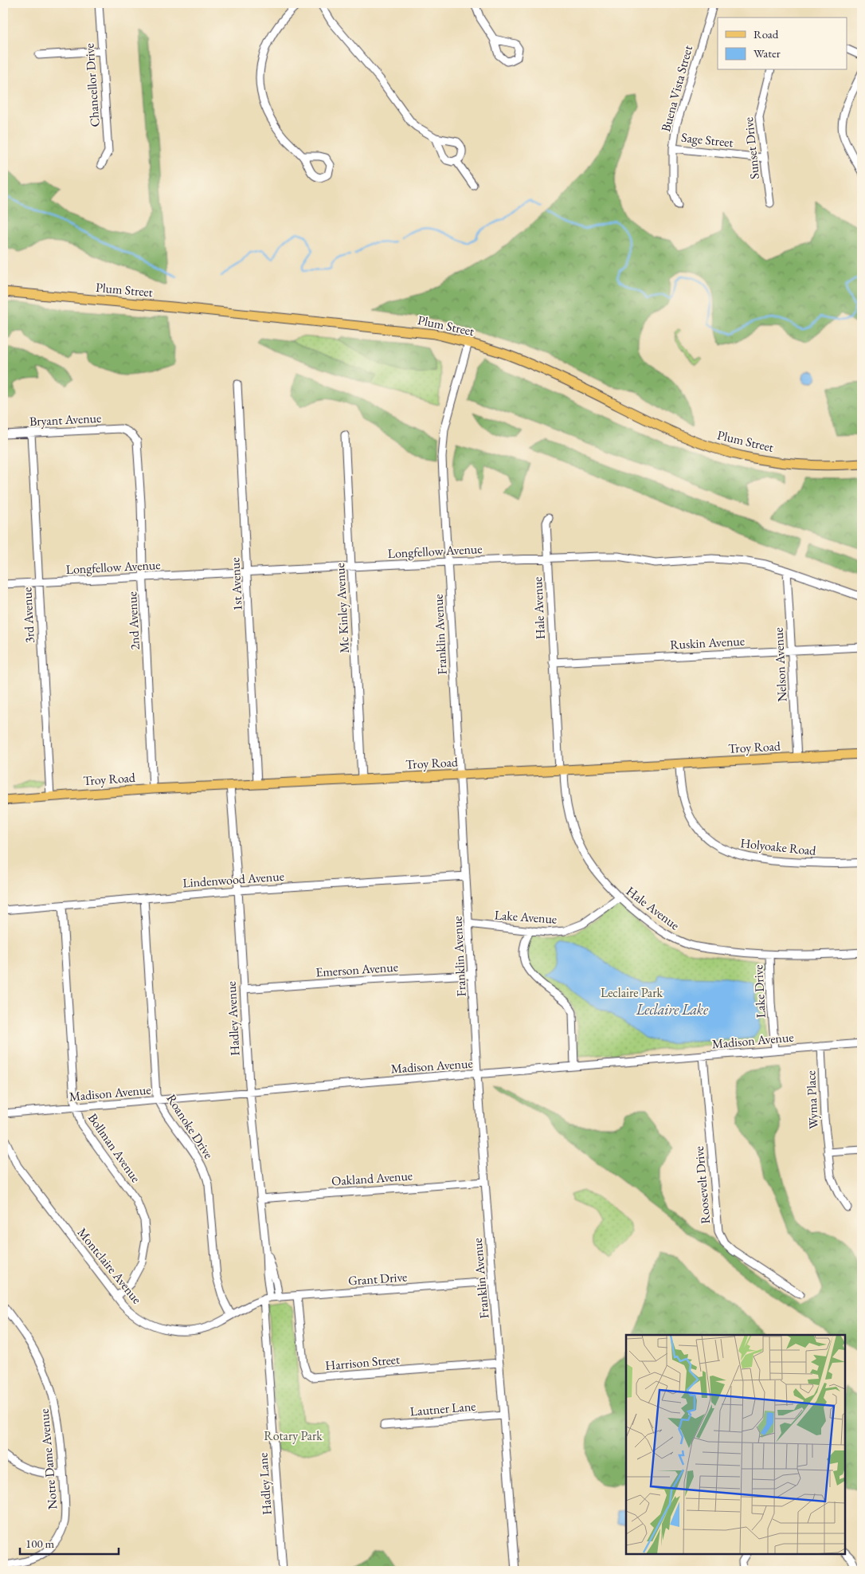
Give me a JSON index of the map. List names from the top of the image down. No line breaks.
{"streets":{"main road":["Plum Street","Troy Road"],"street":["Chancellor Drive","Buena Vista Street","Sage Street","Sunset Drive","Bryant Avenue","Longfellow Avenue","1st Avenue","Mc Kinley Avenue","Hale Avenue","3rd Avenue","2nd Avenue","Franklin Avenue","Ruskin Avenue","Nelson Avenue","Holyoake Road","Lindenwood Avenue","Lake Avenue","Emerson Avenue","Lake Drive","Hadley Avenue","Madison Avenue","Wyma Place","Roanoke Drive","Bollman Avenue","Oakland Avenue","Roosevelt Drive","Montclaire Avenue","Grant Drive","Harrison Street","Lautner Lane","Notre Dame Avenue","Hadley Lane"]},"crossings":[["Buena Vista Street","Sage Street"],["Sage Street","Sunset Drive"],["Plum Street","Franklin Avenue"],["Bryant Avenue","3rd Avenue"],["Bryant Avenue","2nd Avenue"],["Longfellow Avenue","1st Avenue"],["Longfellow Avenue","Mc Kinley Avenue"],["Longfellow Avenue","Hale Avenue"],["Longfellow Avenue","3rd Avenue"],["Longfellow Avenue","2nd Avenue"],["Longfellow Avenue","Franklin Avenue"],["Longfellow Avenue","Nelson Avenue"],["1st Avenue","Troy Road"],["Mc Kinley Avenue","Troy Road"],["Hale Avenue","Ruskin Avenue"],["Hale Avenue","Troy Road"],["Hale Avenue","Lake Avenue"],["Hale Avenue","Lake Drive"],["3rd Avenue","Troy Road"],["2nd Avenue","Troy Road"],["Franklin Avenue","Troy Road"],["Franklin Avenue","Lindenwood Avenue"],["Franklin Avenue","Lake Avenue"],["Franklin Avenue","Emerson Avenue"],["Franklin Avenue","Madison Avenue"],["Franklin Avenue","Oakland Avenue"],["Franklin Avenue","Grant Drive"],["Franklin Avenue","Harrison Street"],["Franklin Avenue","Lautner Lane"],["Ruskin Avenue","Nelson Avenue"],["Nelson Avenue","Troy Road"],["Troy Road","Holyoake Road"],["Troy Road","Hadley Avenue"],["Lindenwood Avenue","Hadley Avenue"],["Lindenwood Avenue","Roanoke Drive"],["Lindenwood Avenue","Bollman Avenue"],["Emerson Avenue","Hadley Avenue"],["Lake Drive","Madison Avenue"],["Hadley Avenue","Madison Avenue"],["Hadley Avenue","Oakland Avenue"],["Hadley Avenue","Montclaire Avenue"],["Hadley Avenue","Grant Drive"],["Hadley Avenue","Hadley Lane"],["Madison Avenue","Wyma Place"],["Madison Avenue","Roanoke Drive"],["Madison Avenue","Bollman Avenue"],["Madison Avenue","Roosevelt Drive"],["Roanoke Drive","Montclaire Avenue"],["Bollman Avenue","Montclaire Avenue"],["Montclaire Avenue","Grant Drive"],["Montclaire Avenue","Hadley Lane"],["Grant Drive","Harrison Street"],["Grant Drive","Hadley Lane"]],"water":["Leclaire Lake"],"parks":["Leclaire Park","Rotary Park"],"legend":["Road","Water"],"scale_bar":"100 m"}
